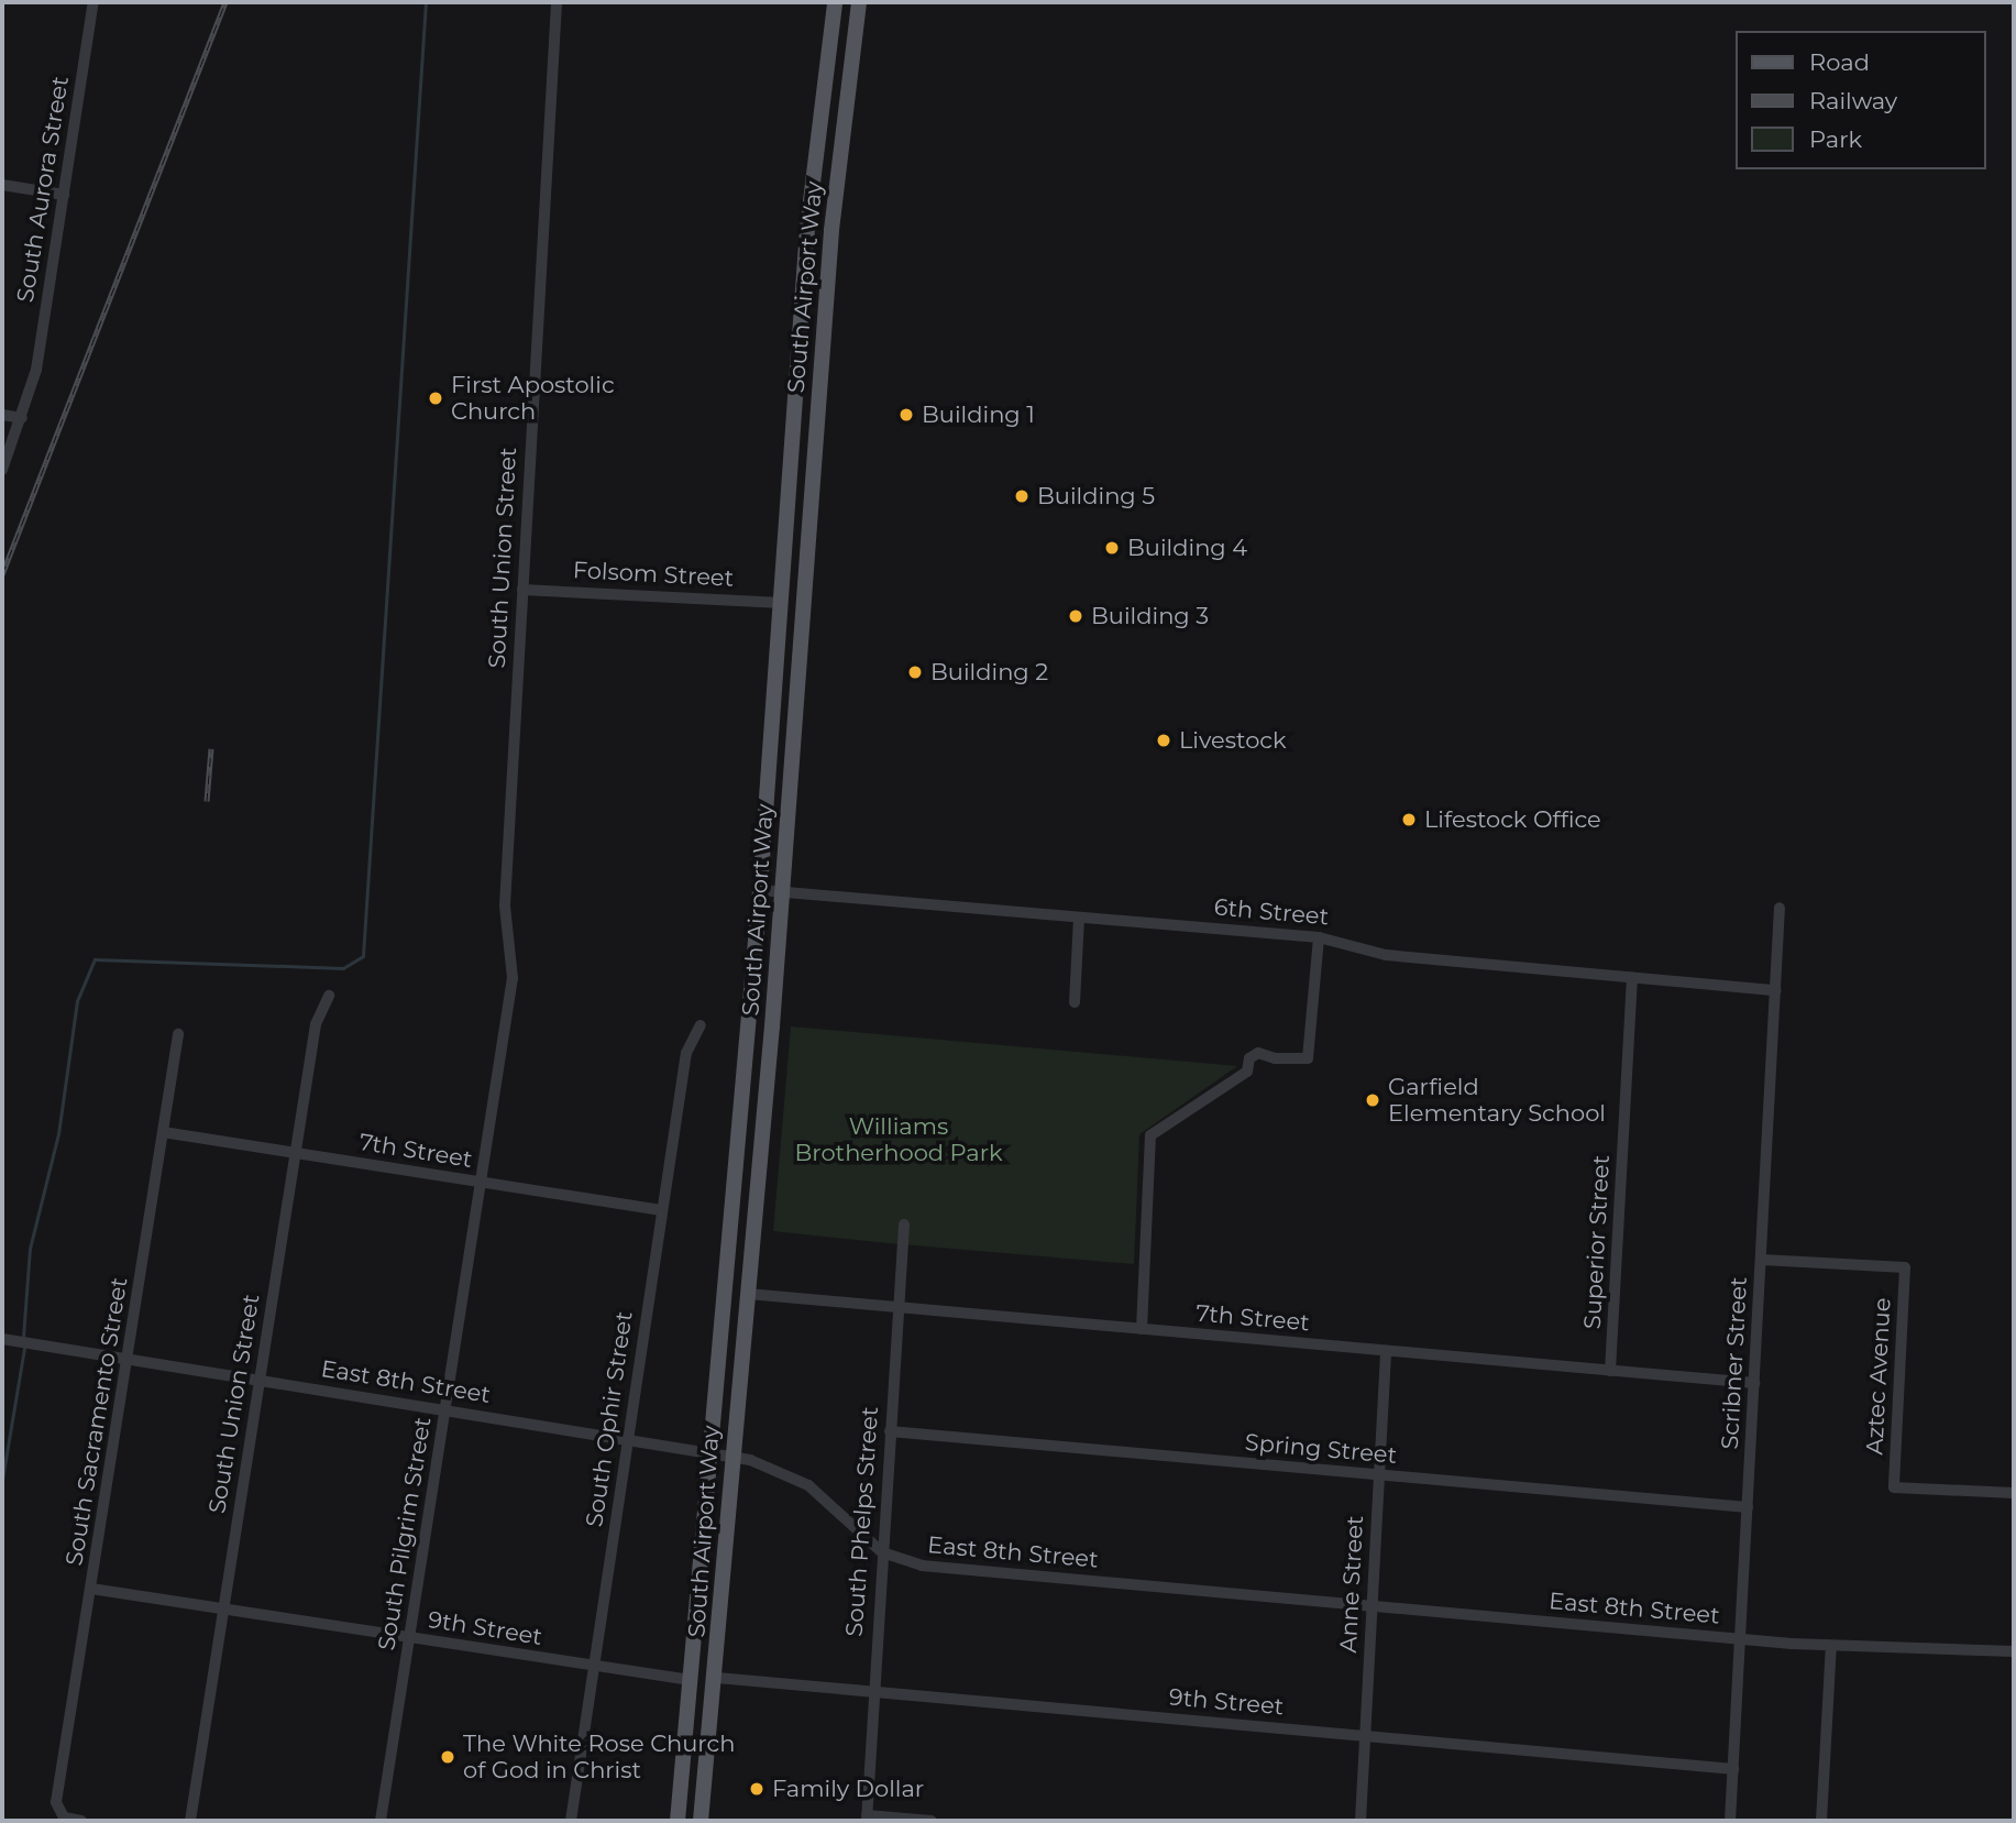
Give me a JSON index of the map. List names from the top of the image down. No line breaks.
{"streets":{"main road":["South Airport Way"],"street":["South Aurora Street","South Union Street","Folsom Street","6th Street","7th Street","Superior Street","Scribner Street","Aztec Avenue","East 8th Street","South Ophir Street","South Sacramento Street","Spring Street","South Phelps Street","South Pilgrim Street","Anne Street","9th Street"]},"crossings":[["South Airport Way","Folsom Street"],["South Airport Way","6th Street"],["South Airport Way","7th Street"],["South Airport Way","East 8th Street"],["South Airport Way","9th Street"],["South Union Street","Folsom Street"],["South Union Street","7th Street"],["South Union Street","East 8th Street"],["South Union Street","South Pilgrim Street"],["South Union Street","9th Street"],["6th Street","Superior Street"],["6th Street","Scribner Street"],["7th Street","Superior Street"],["7th Street","Scribner Street"],["7th Street","South Ophir Street"],["7th Street","South Sacramento Street"],["7th Street","South Phelps Street"],["7th Street","South Pilgrim Street"],["7th Street","Anne Street"],["Scribner Street","Aztec Avenue"],["Scribner Street","East 8th Street"],["Scribner Street","Spring Street"],["Scribner Street","9th Street"],["East 8th Street","South Ophir Street"],["East 8th Street","South Sacramento Street"],["East 8th Street","South Phelps Street"],["East 8th Street","South Pilgrim Street"],["East 8th Street","Anne Street"],["South Ophir Street","9th Street"],["South Sacramento Street","9th Street"],["Spring Street","South Phelps Street"],["Spring Street","Anne Street"],["South Phelps Street","9th Street"],["South Pilgrim Street","9th Street"],["Anne Street","9th Street"]],"parks":["Williams Brotherhood Park"],"places":["First Apostolic Church","Building 1","Building 5","Building 4","Building 3","Building 2","Livestock","Lifestock Office","Garfield Elementary School","The White Rose Church of God in Christ","Family Dollar"],"legend":["Road","Railway","Park"]}
